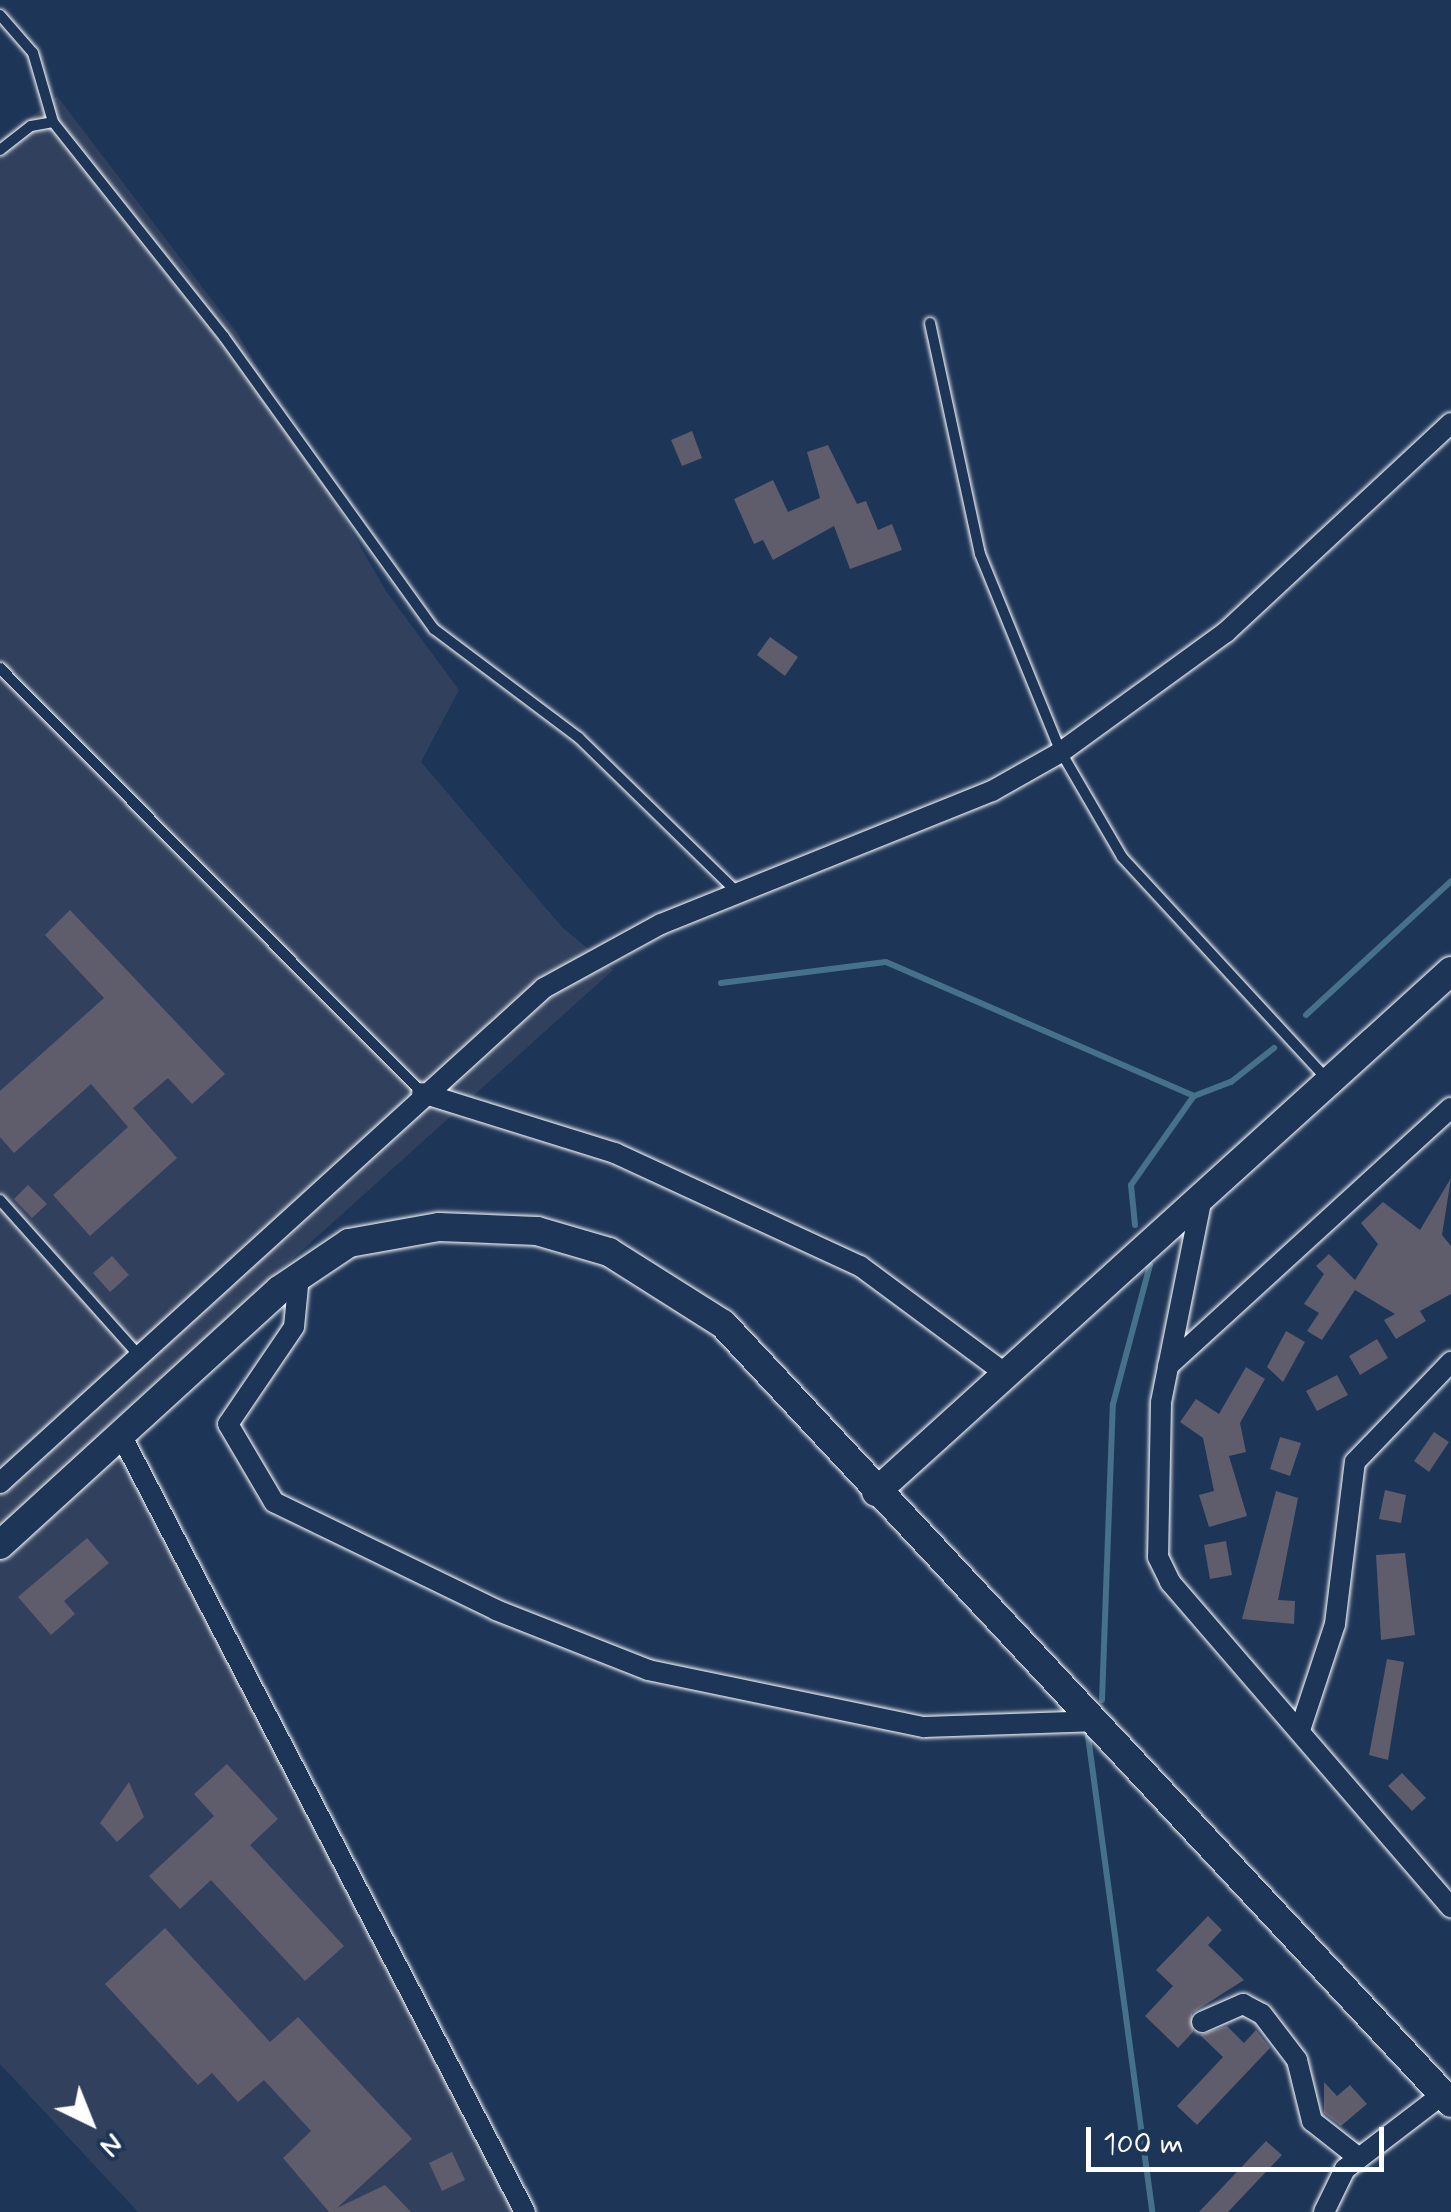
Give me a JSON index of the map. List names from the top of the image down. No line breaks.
{"scale_bar":"100 m","north":"bottom right"}
